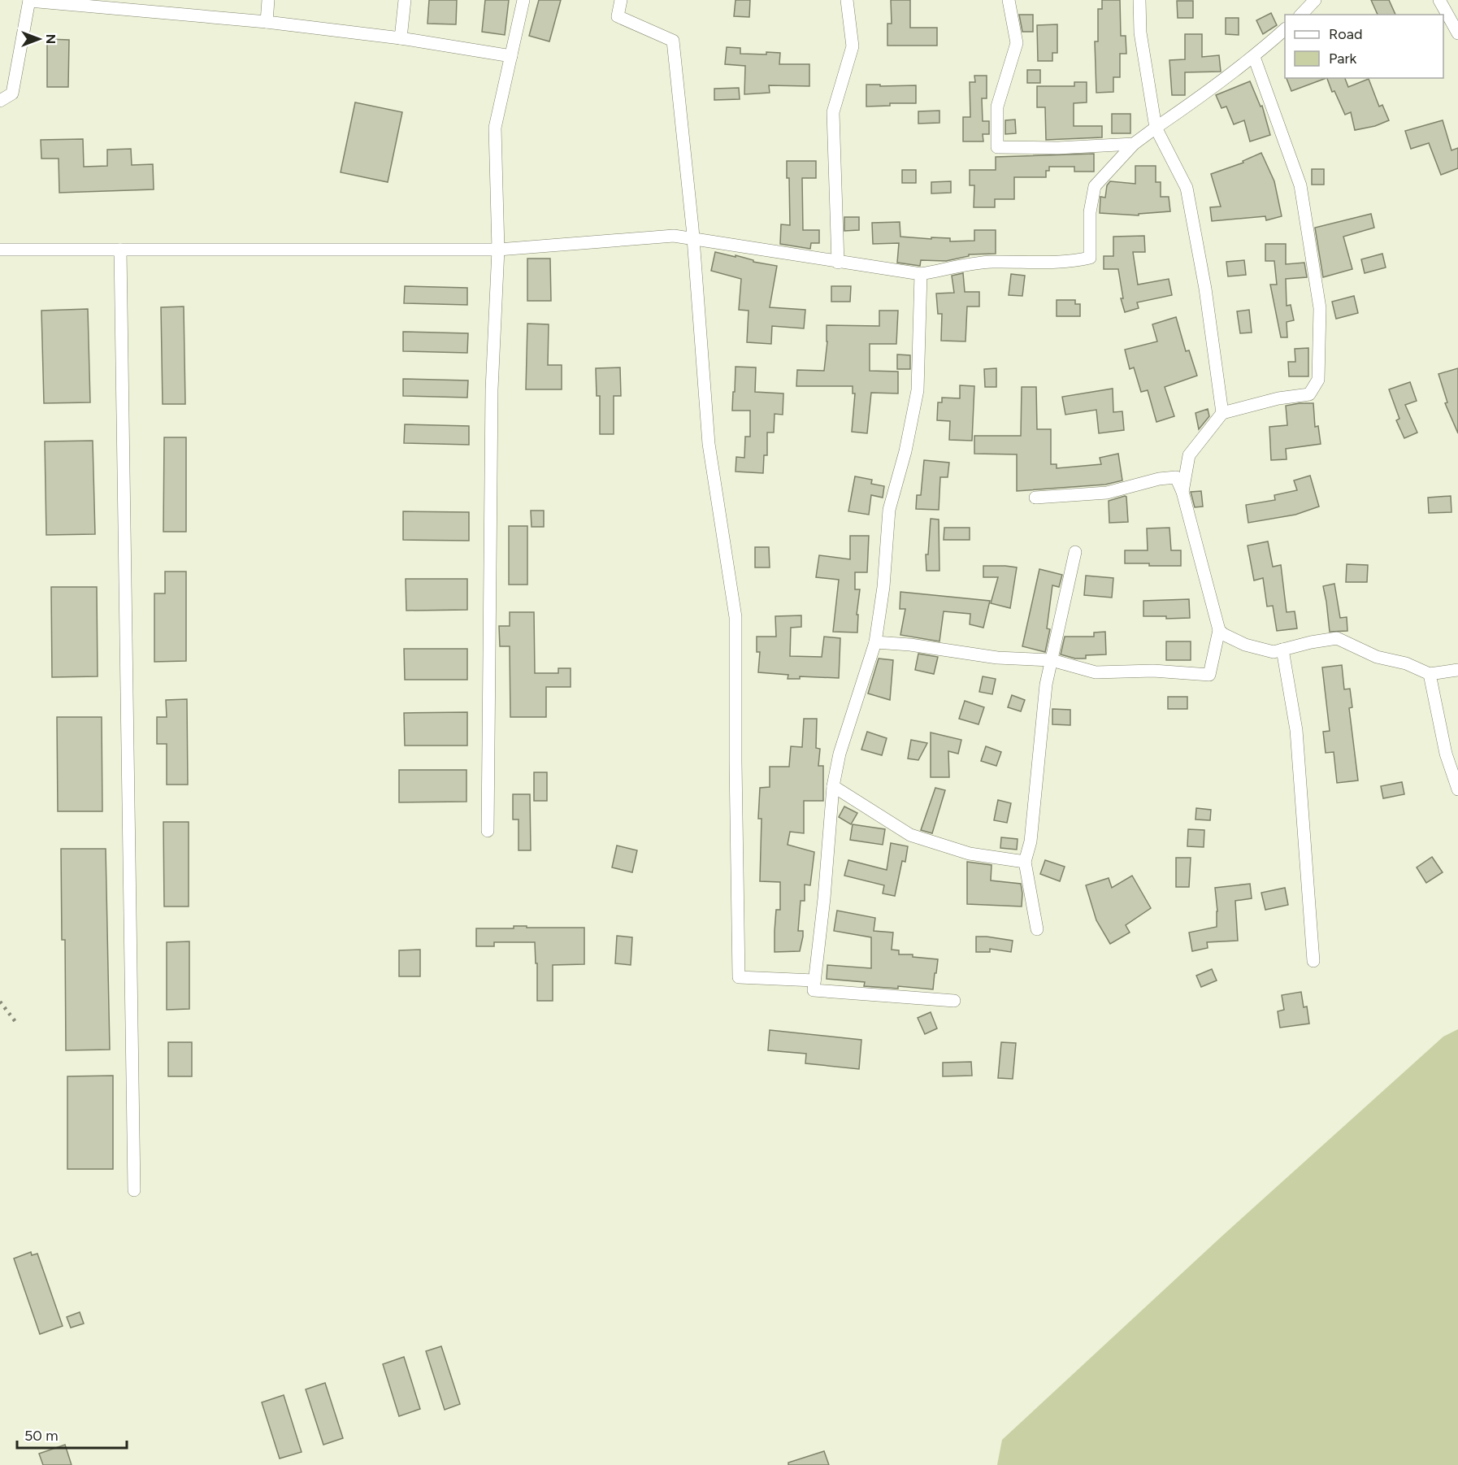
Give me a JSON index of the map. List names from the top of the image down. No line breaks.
{"legend":["Road","Park"],"scale_bar":"50 m","north":"right"}
